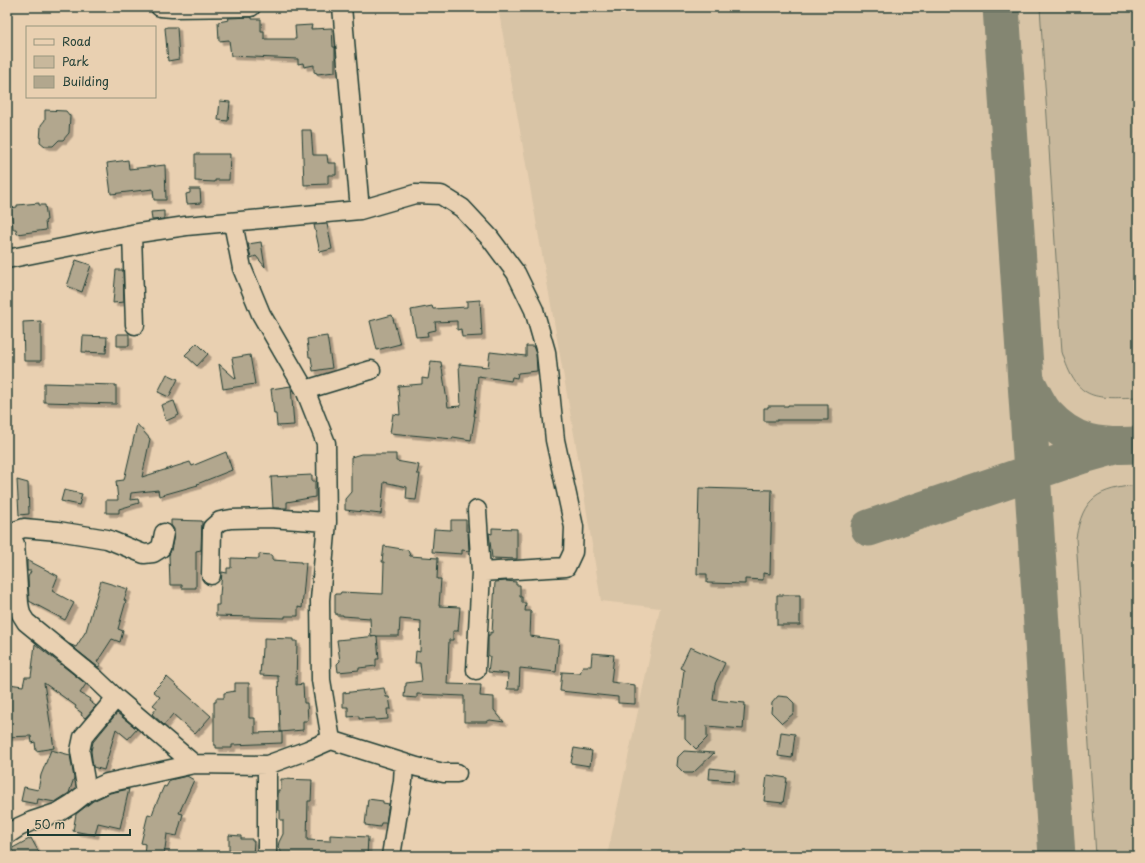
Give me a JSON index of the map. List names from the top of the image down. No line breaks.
{"legend":["Road","Park","Building"],"scale_bar":"50 m"}
